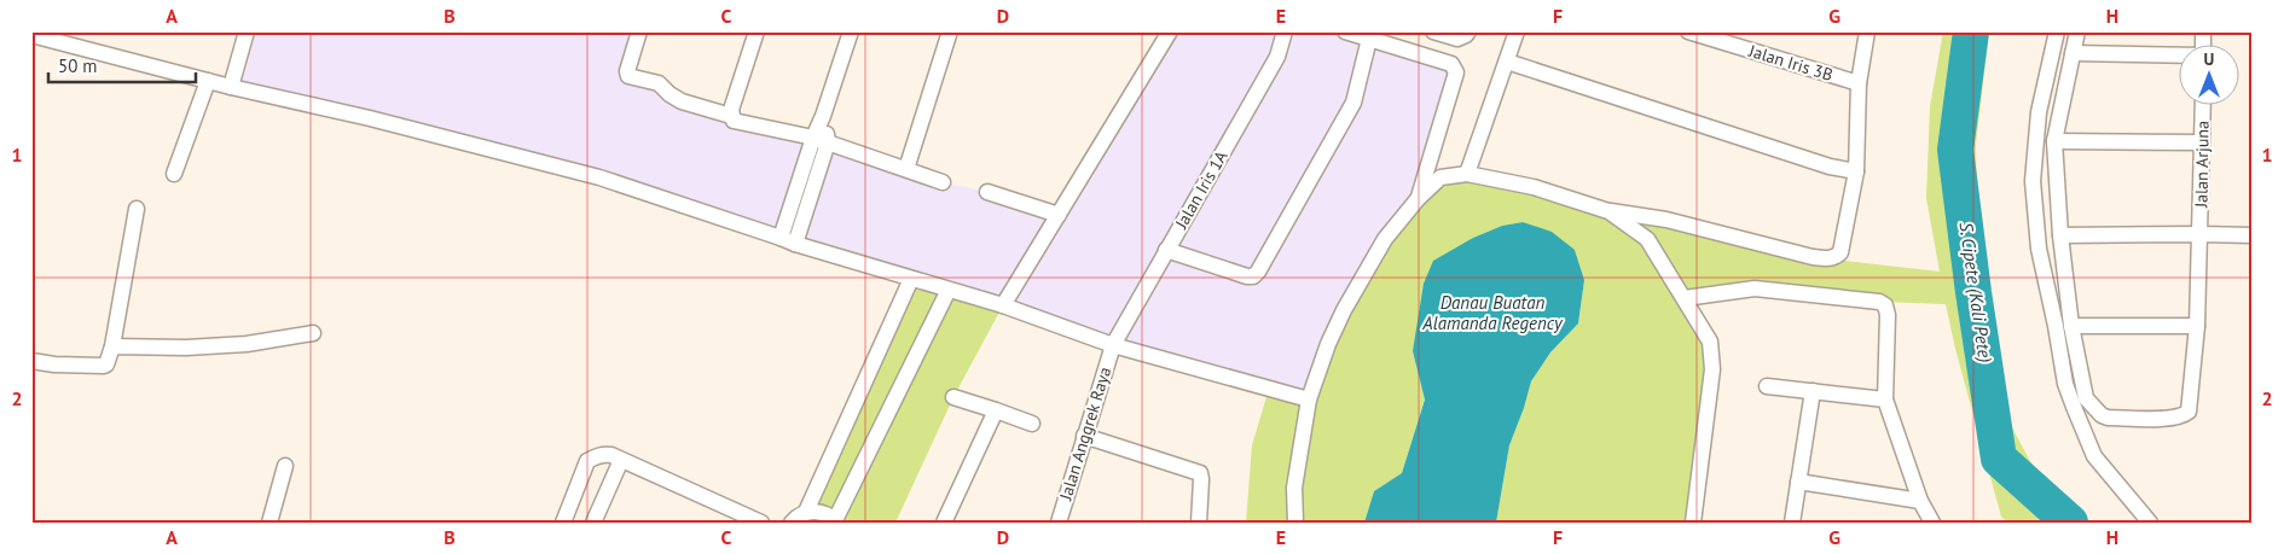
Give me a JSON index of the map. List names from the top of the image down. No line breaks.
{"streets":{"street":["Jalan Iris 3B","Jalan Arjuna","Jalan Iris 1A","Jalan Anggrek Raya"]},"crossings":[["Jalan Iris 1A","Jalan Anggrek Raya"]],"water":["S. Cipete (Kali Pete)","Danau Buatan Alamanda Regency"],"scale_bar":"50 m","north":"top","grid":{"columns":["A","B","C","D","E","F","G","H"],"rows":["1","2"]}}
